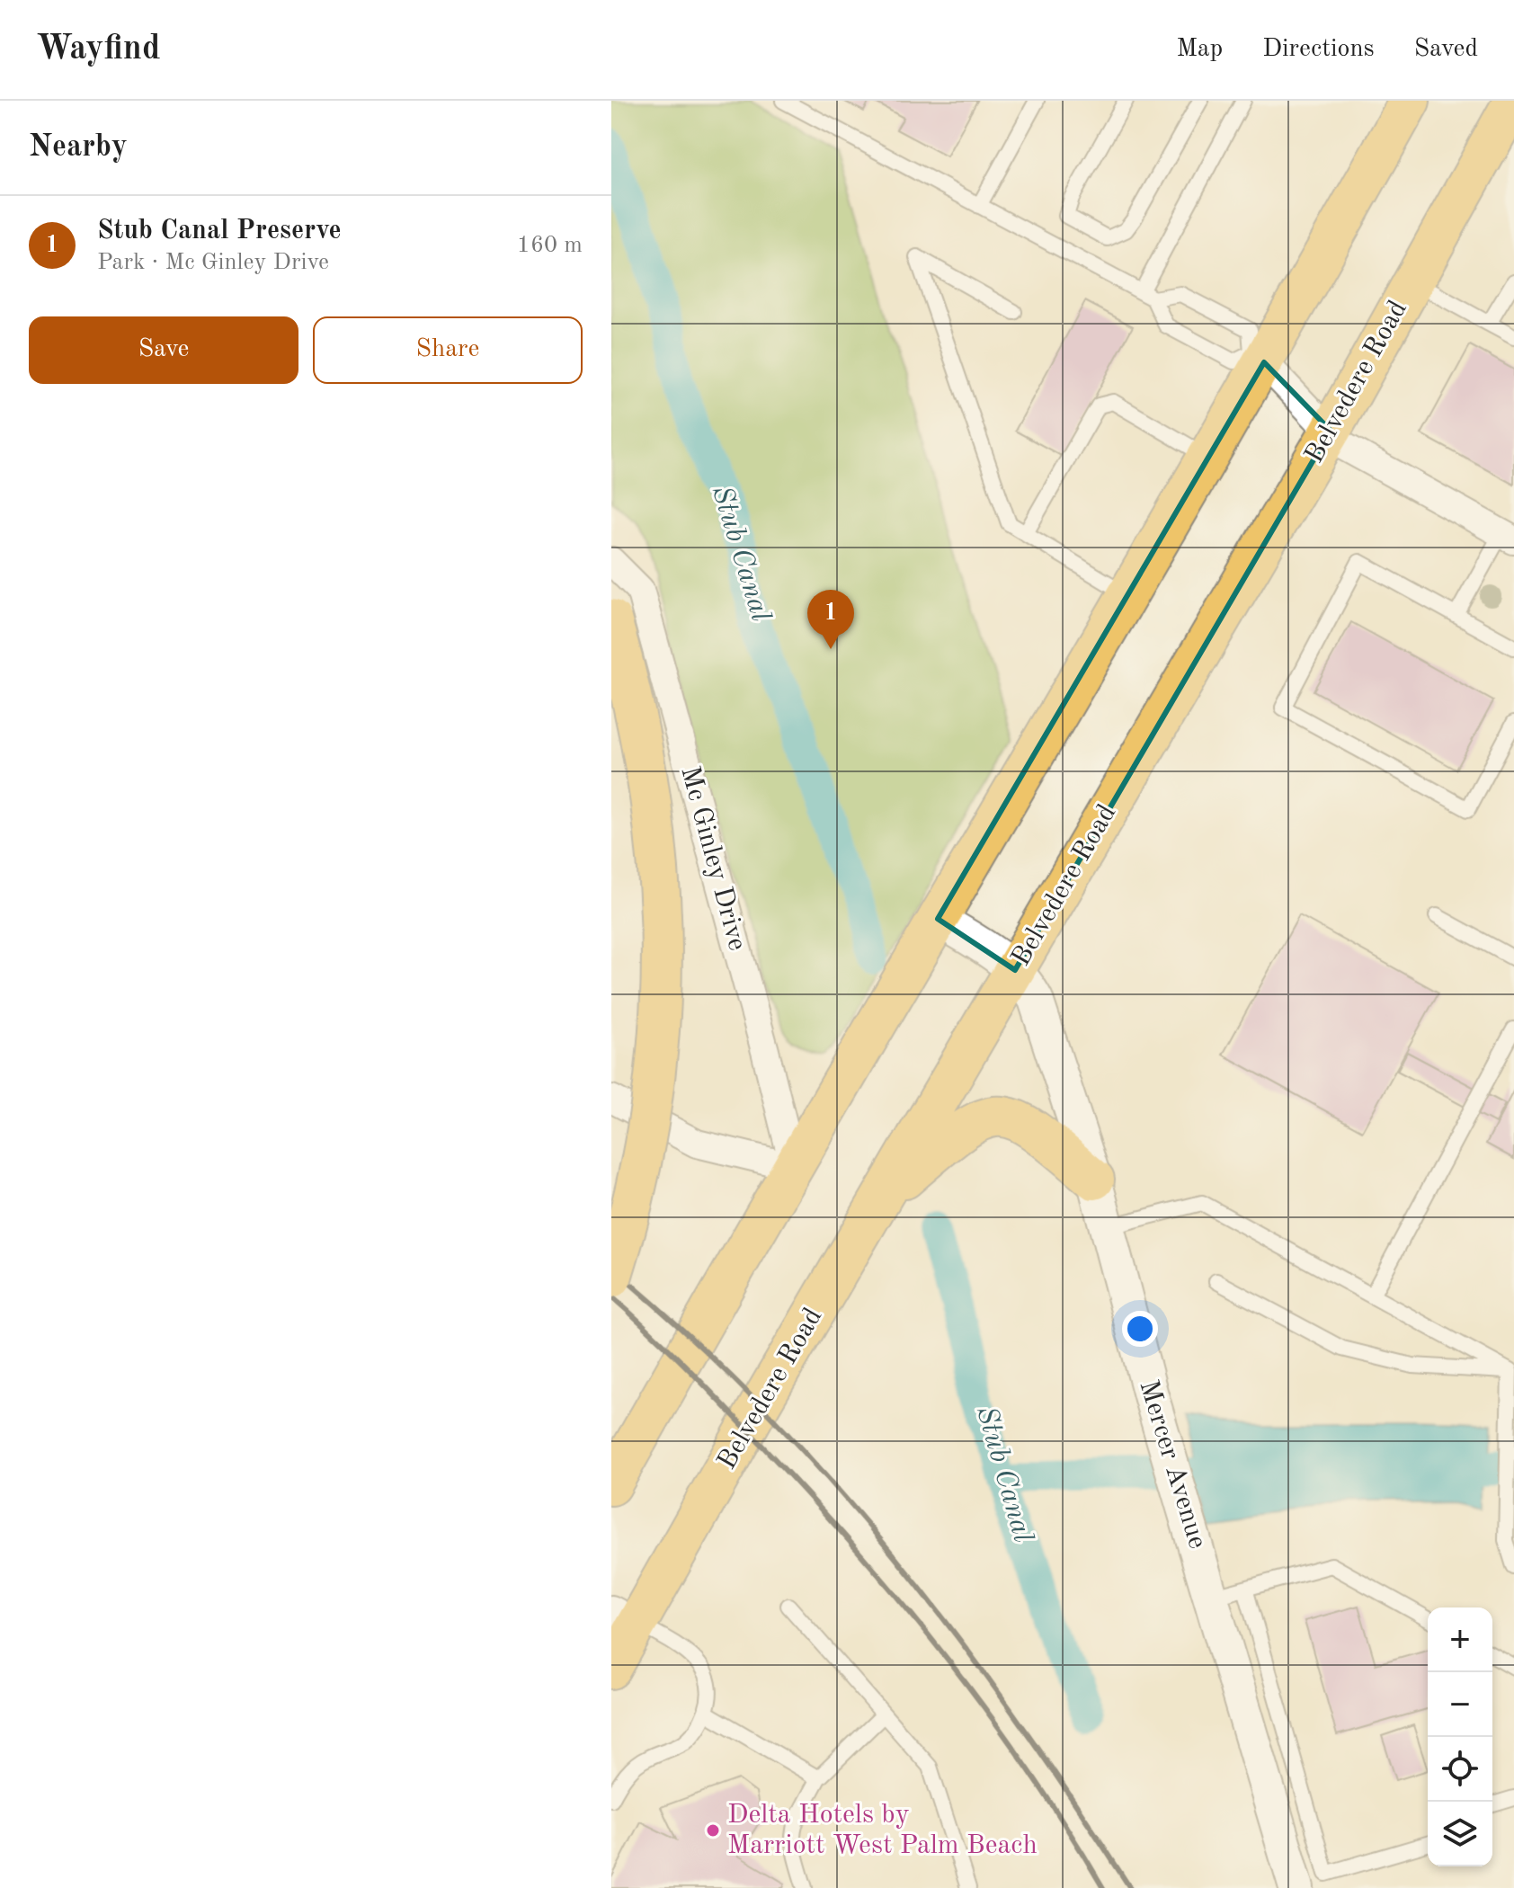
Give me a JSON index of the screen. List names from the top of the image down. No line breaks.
{"streets":{"main road":["Belvedere Road"],"street":["Mc Ginley Drive","Mercer Avenue"]},"crossings":[["Belvedere Road","Mercer Avenue"]],"water":["Stub Canal"],"places":["Delta Hotels by Marriott West Palm Beach"],"page":{"header":"Wayfind","nav":["Map","Directions","Saved"],"heading":"Nearby","list":[{"mark":"1","name":"Stub Canal Preserve","note":"Park · Mc Ginley Drive","value":"160 m"}],"buttons":["Save","Share"],"pins":"1","map_buttons":["+","−"]}}
